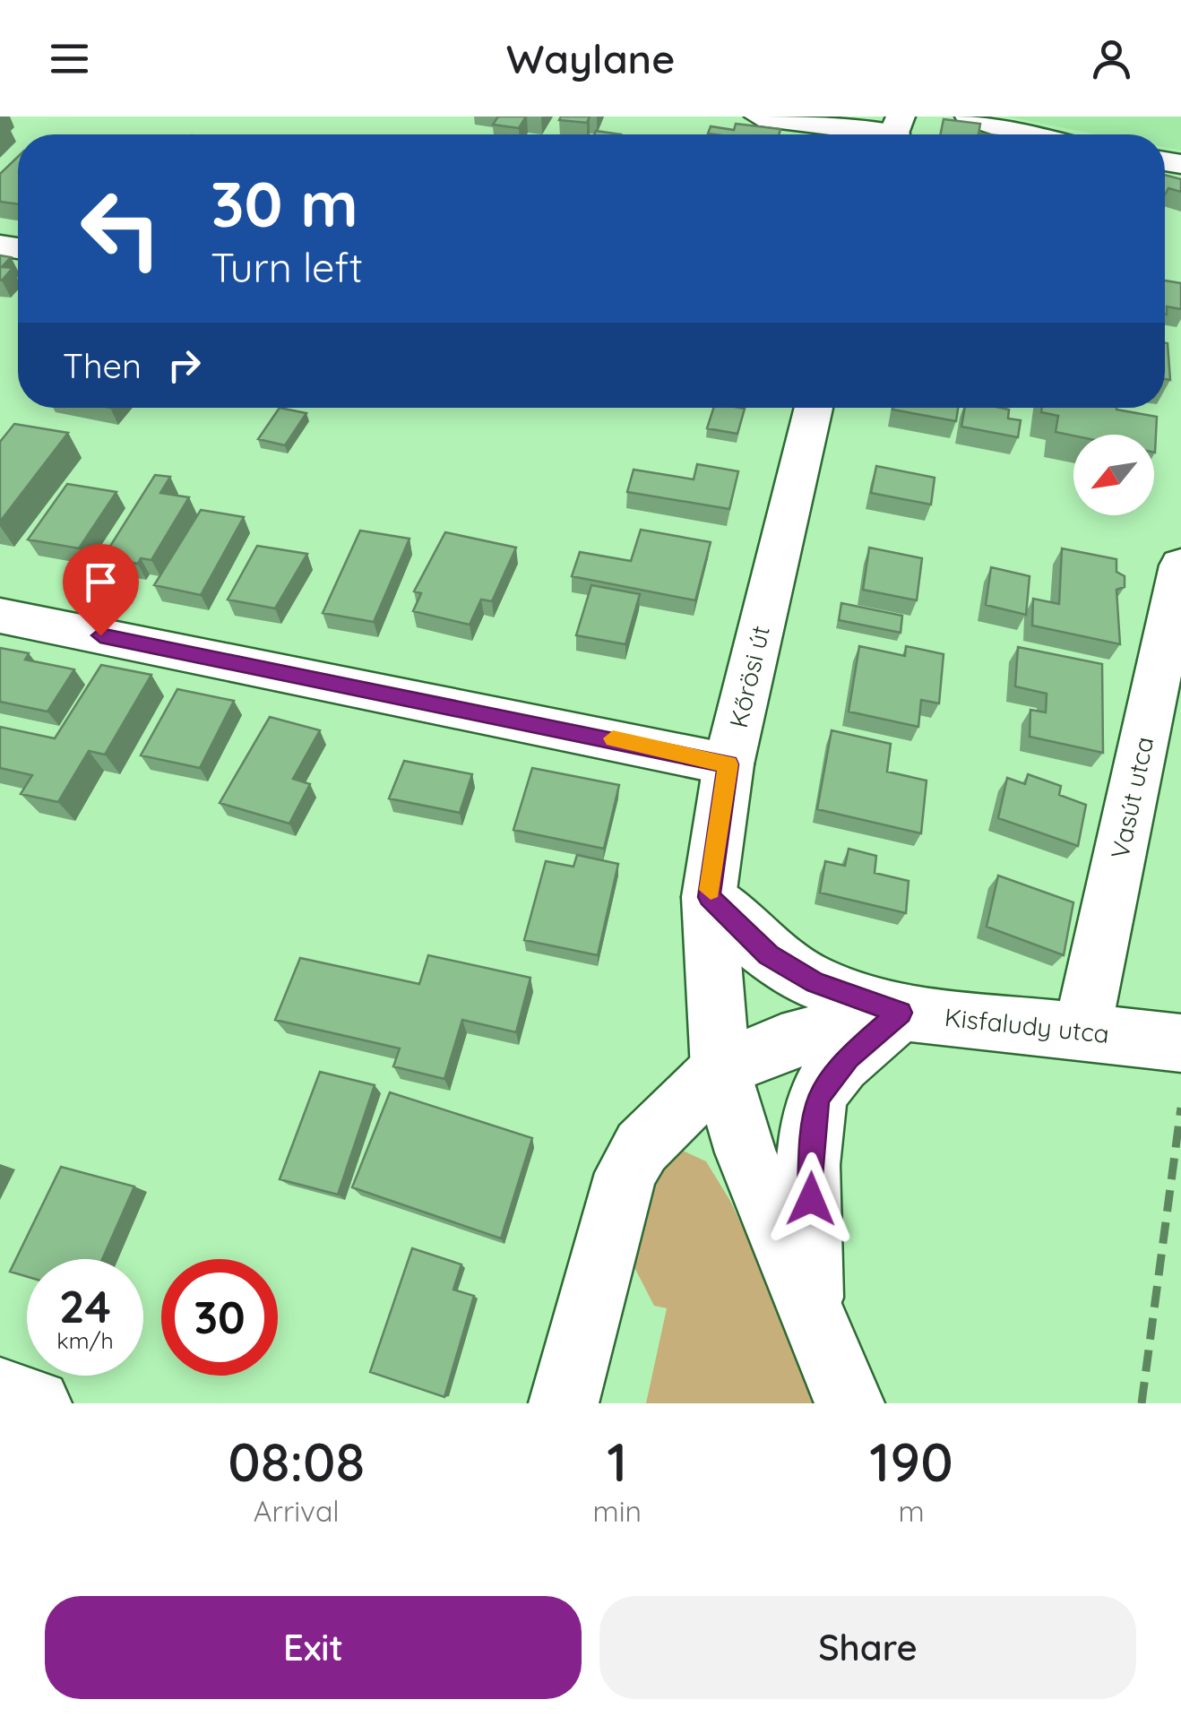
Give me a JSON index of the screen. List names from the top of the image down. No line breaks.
{"streets":{"street":["Kőrösi út","Vasút utca","Kisfaludy utca"]},"crossings":[["Kőrösi út","Kisfaludy utca"],["Vasút utca","Kisfaludy utca"]],"north":"bottom left","page":{"header":"Waylane","turn":["30 m","Turn left"],"then":"Then","speed":"24 km/h","limit":"30","eta":["08:08","Arrival","1","min","190","m"],"buttons":["Exit","Share"]}}
